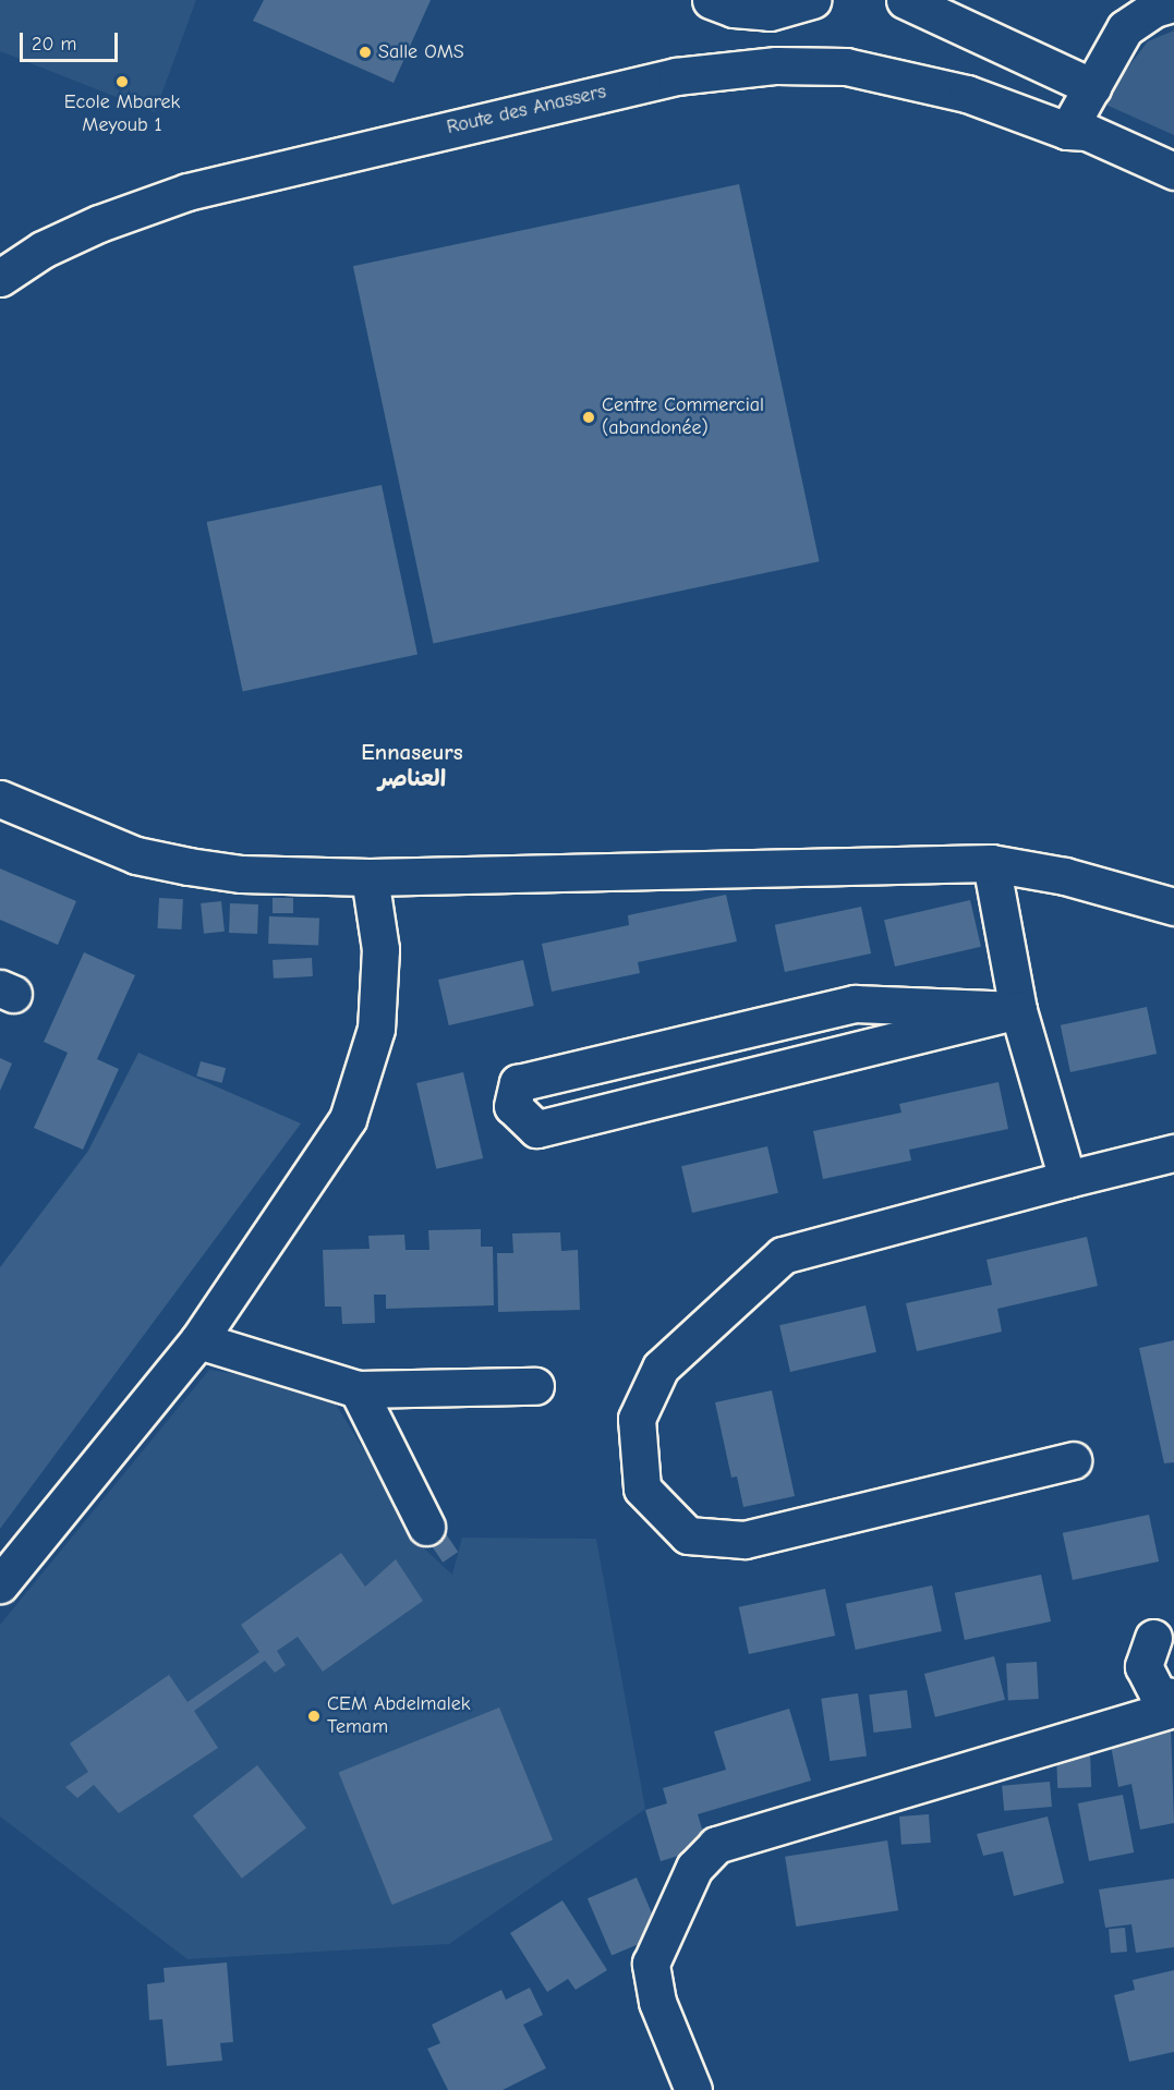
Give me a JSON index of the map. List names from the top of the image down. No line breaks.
{"streets":{"street":["Route des Anassers"]},"districts":["Ennaseurs العناصر"],"places":["Salle OMS","Ecole Mbarek Meyoub 1","Centre Commercial (abandonée)","CEM Abdelmalek Temam"],"scale_bar":"20 m"}
